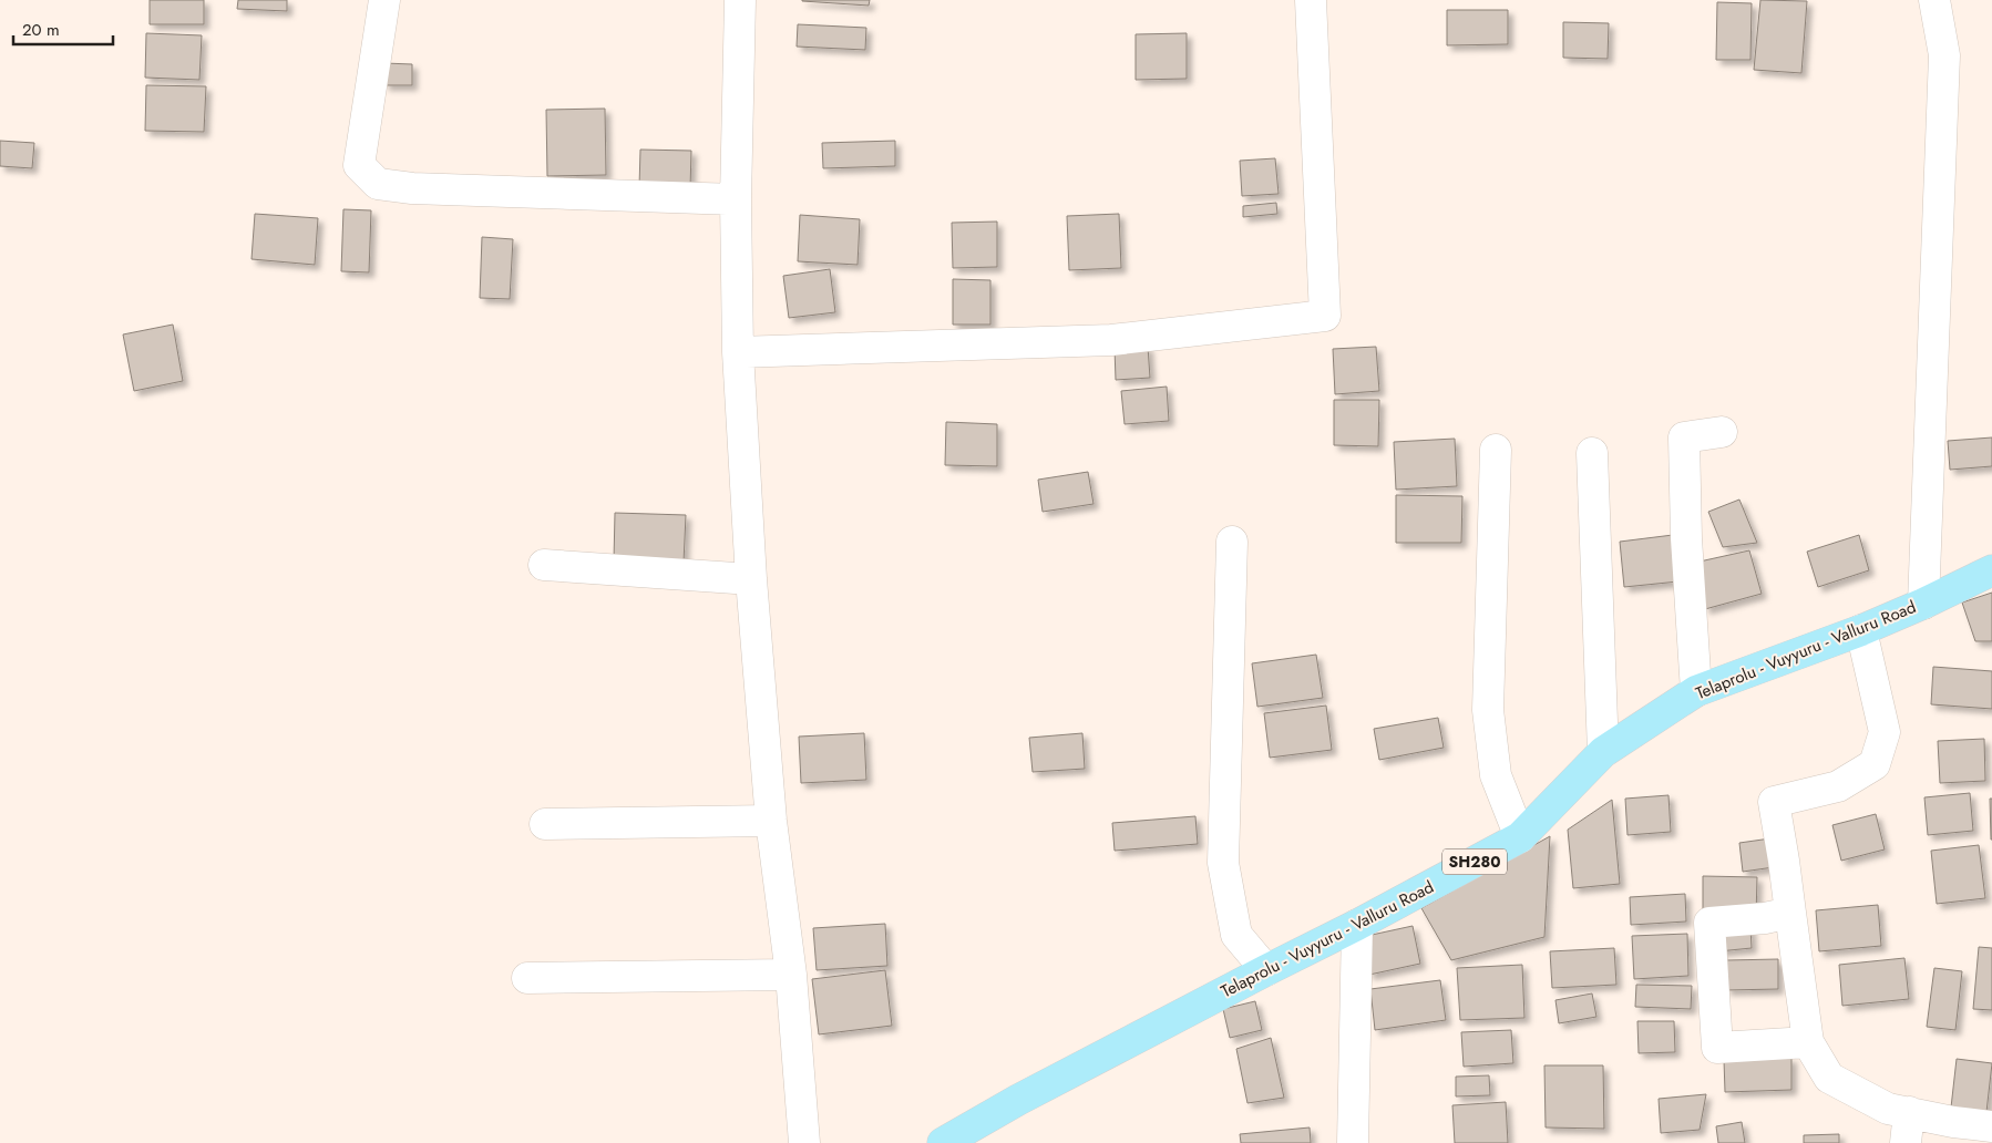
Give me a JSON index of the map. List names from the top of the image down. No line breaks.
{"streets":{"main road":["Telaprolu - Vuyyuru - Valluru Road","SH280"]},"scale_bar":"20 m"}
